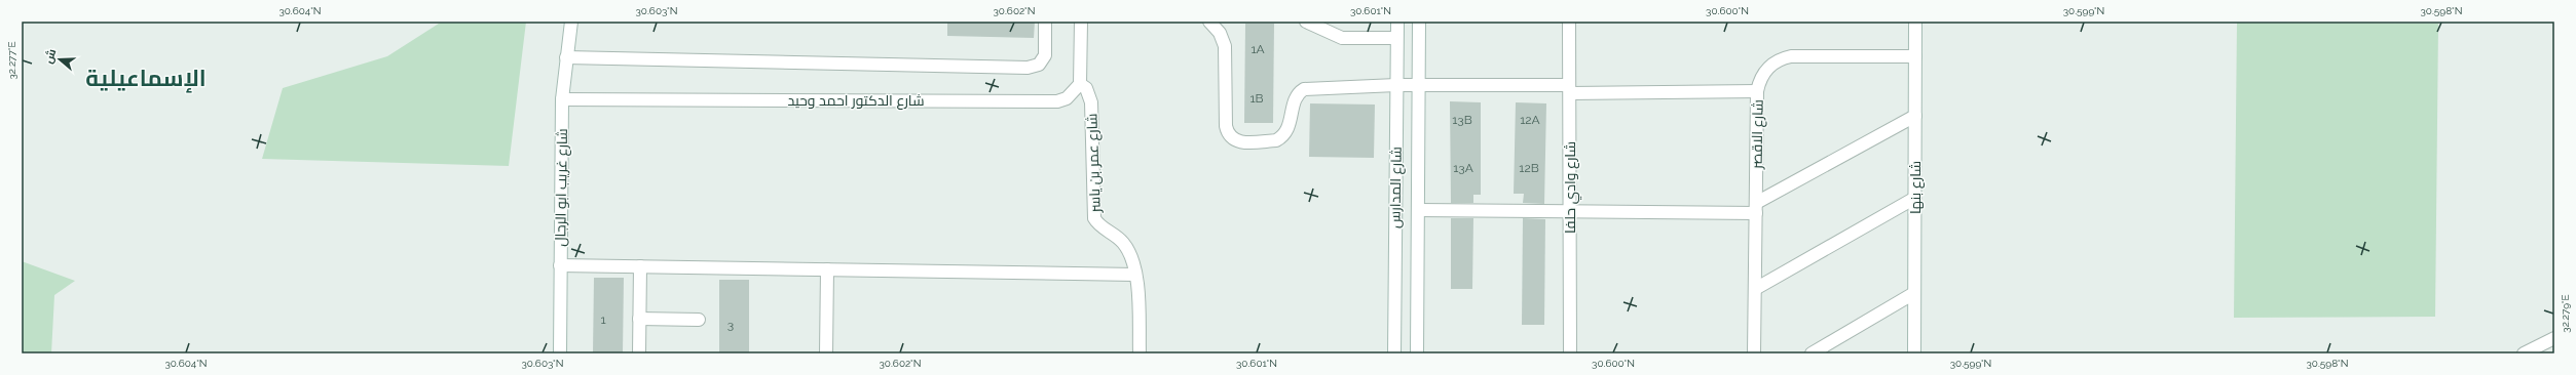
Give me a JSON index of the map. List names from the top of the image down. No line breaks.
{"streets":{"street":["شارع الدكتور احمد وحيد","شارع الاقصر","شارع عمر بن ياسر","شارع غريب ابو الرجال","شارع المدارس","شارع وادي حلفا","شارع بنها"]},"crossings":[["شارع الدكتور احمد وحيد","شارع عمر بن ياسر"],["شارع الدكتور احمد وحيد","شارع غريب ابو الرجال"],["شارع الاقصر","شارع بنها"]],"districts":["الإسماعيلية"],"house_numbers":["1A","1B","13B","12A","13A","12B","1","3"],"north":"left","coordinates":["30.604°N","30.603°N","30.602°N","30.601°N","30.600°N","30.599°N","30.598°N","32.277°E","32.279°E"]}
